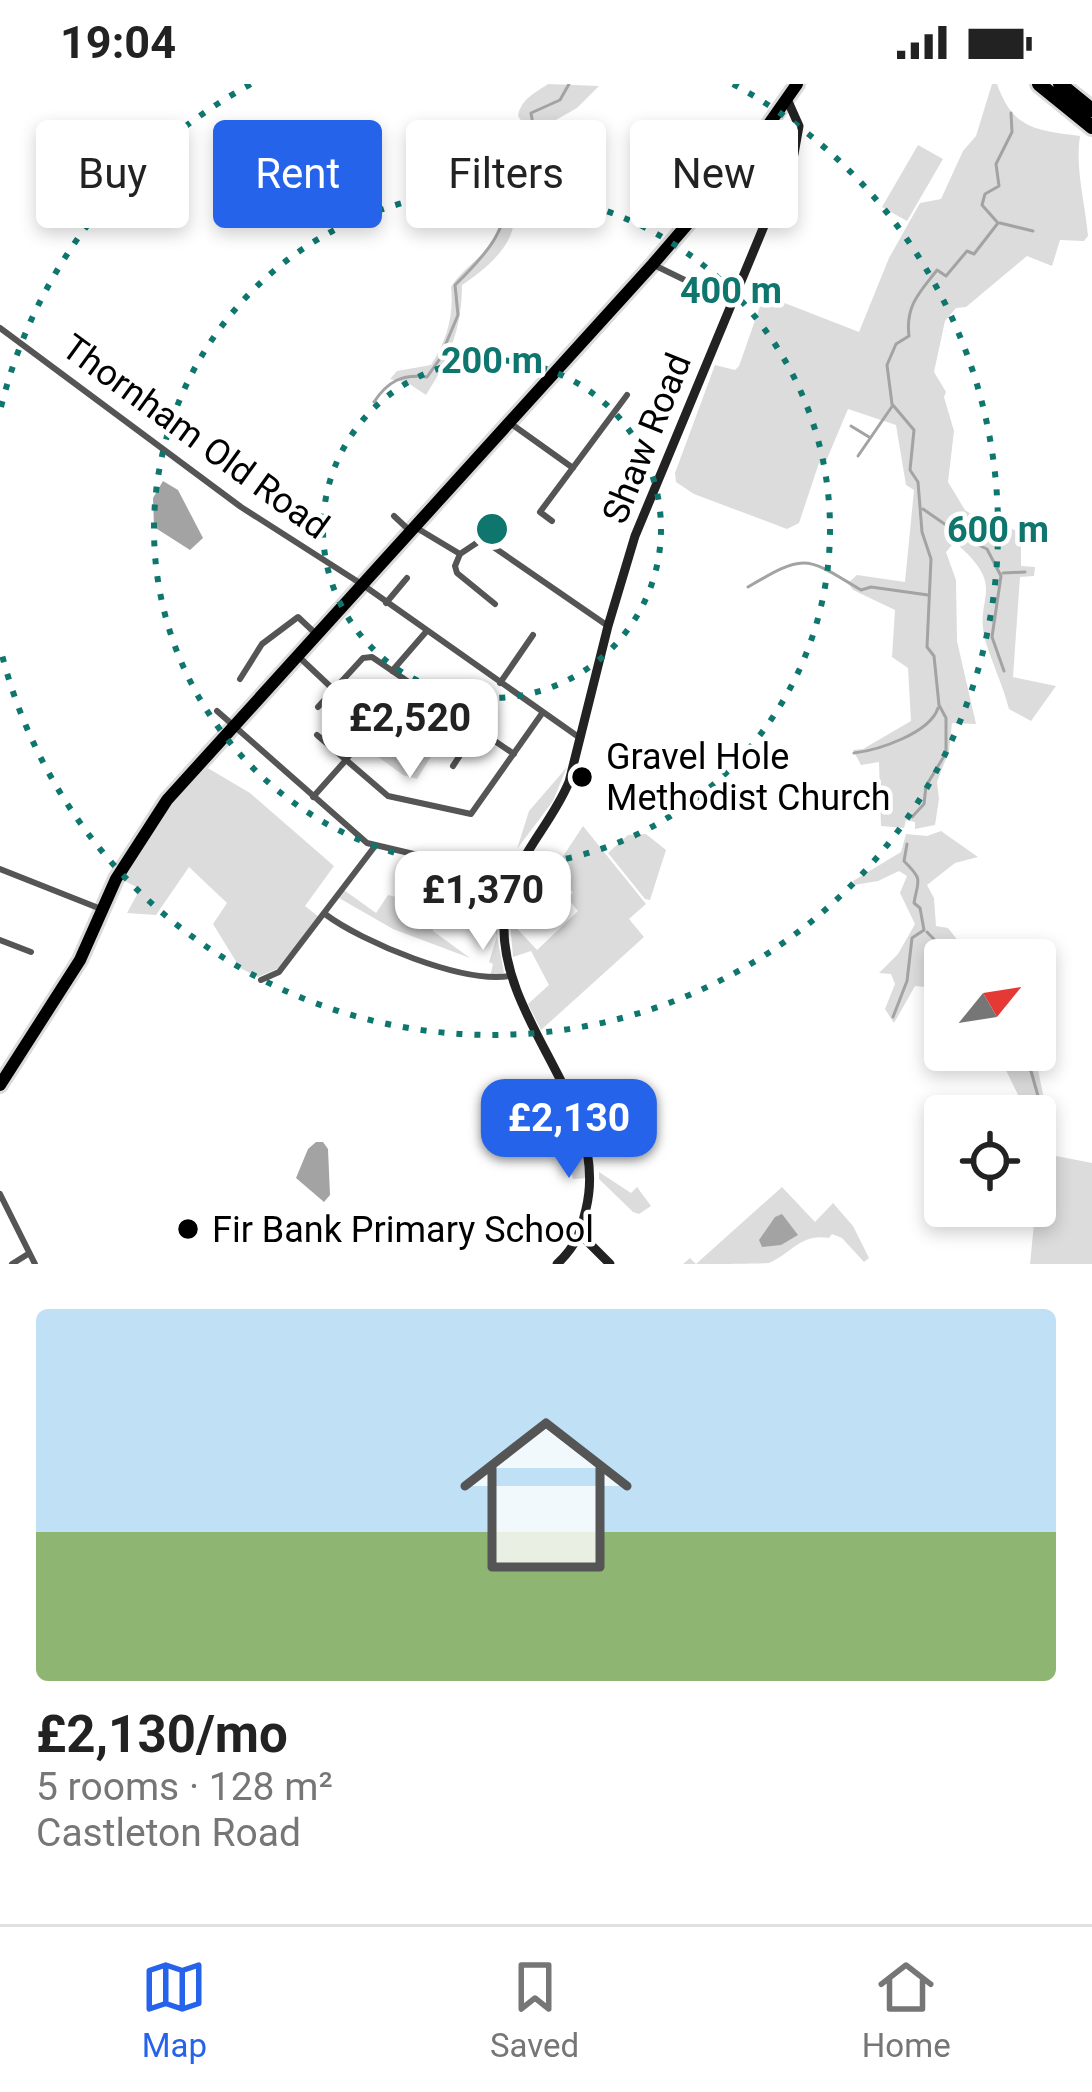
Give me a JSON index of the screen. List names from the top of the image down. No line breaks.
{"streets":{"street":["Thornham Old Road","Shaw Road"]},"crossings":[["Thornham Old Road","Shaw Road"]],"places":["Gravel Hole Methodist Church","Fir Bank Primary School"],"north":"top right","page":{"status":"19:04","chip":["Buy","Rent","Filters","New"],"price":["£2,520","£1,370","£2,130"],"list":[{"name":"£2,130/mo","note":"5 rooms · 128 m² · Castleton Road"}],"tabs":["Map","Saved","Home"]},"rings":["400 m","200 m","600 m"]}
